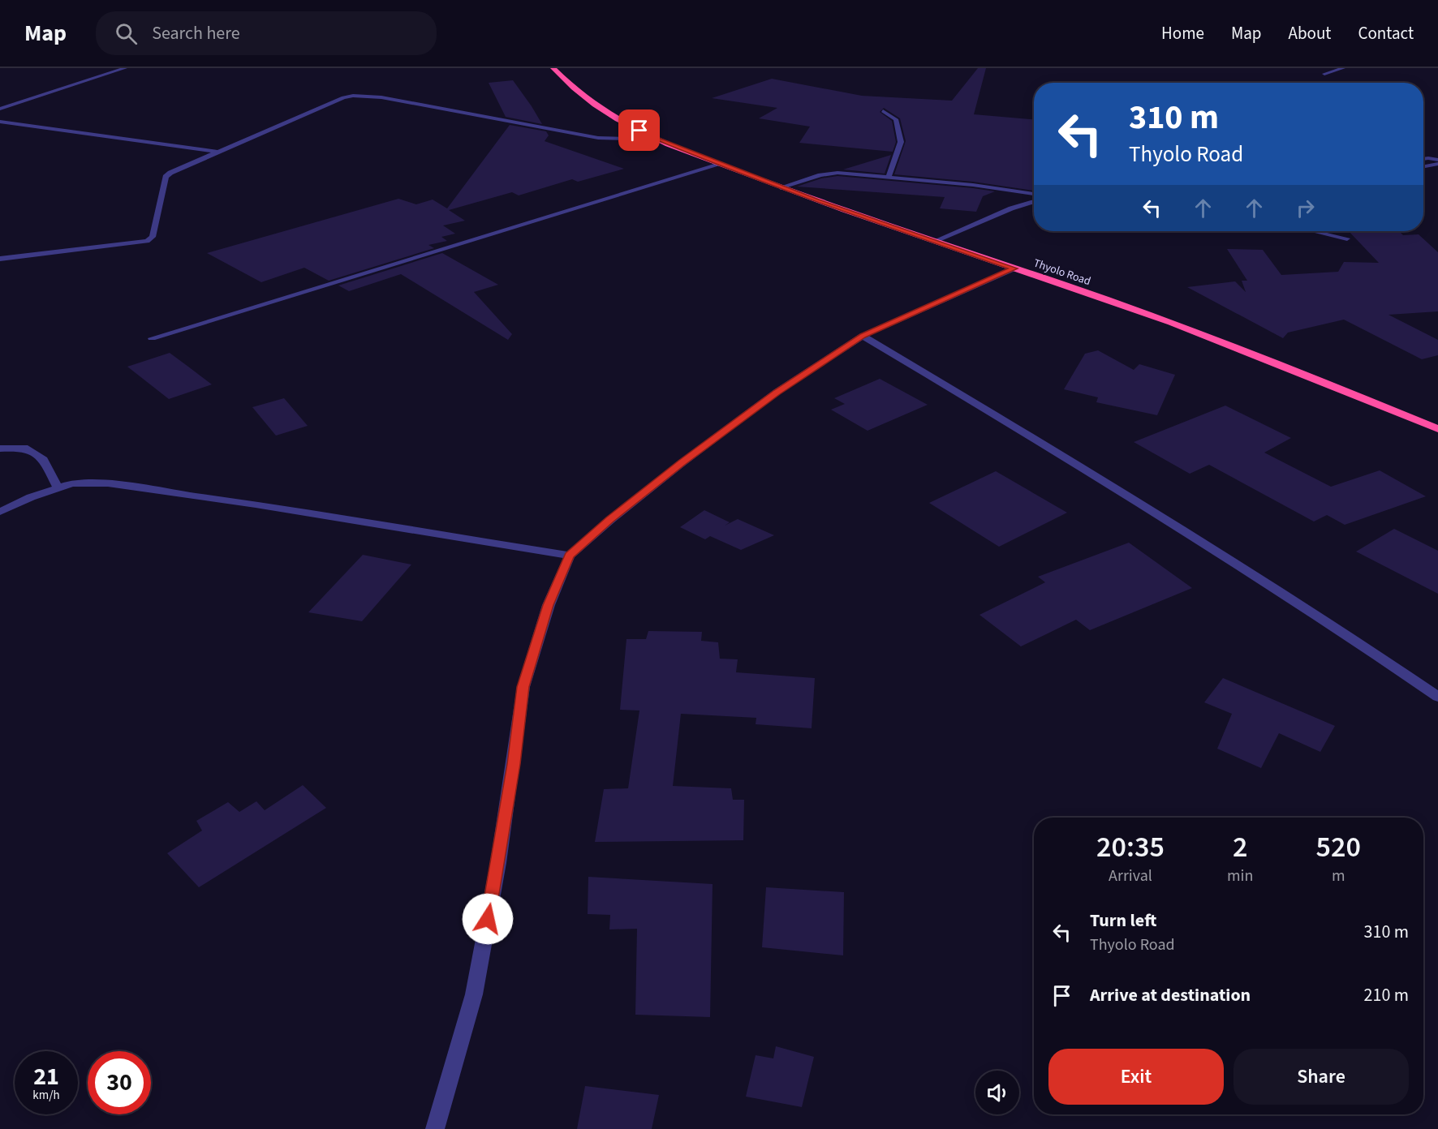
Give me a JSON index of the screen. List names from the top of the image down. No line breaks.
{"streets":{"highway":["Thyolo Road"]},"page":{"header":"Map","search":"Search here","nav":["Home","Map","About","Contact"],"turn":["310 m","Thyolo Road"],"eta":["20:35","Arrival","2","min","520","m"],"list":[{"name":"Turn left","note":"Thyolo Road","value":"310 m"},{"name":"Arrive at destination","value":"210 m"}],"buttons":["Exit","Share"],"speed":"21 km/h","limit":"30"}}
